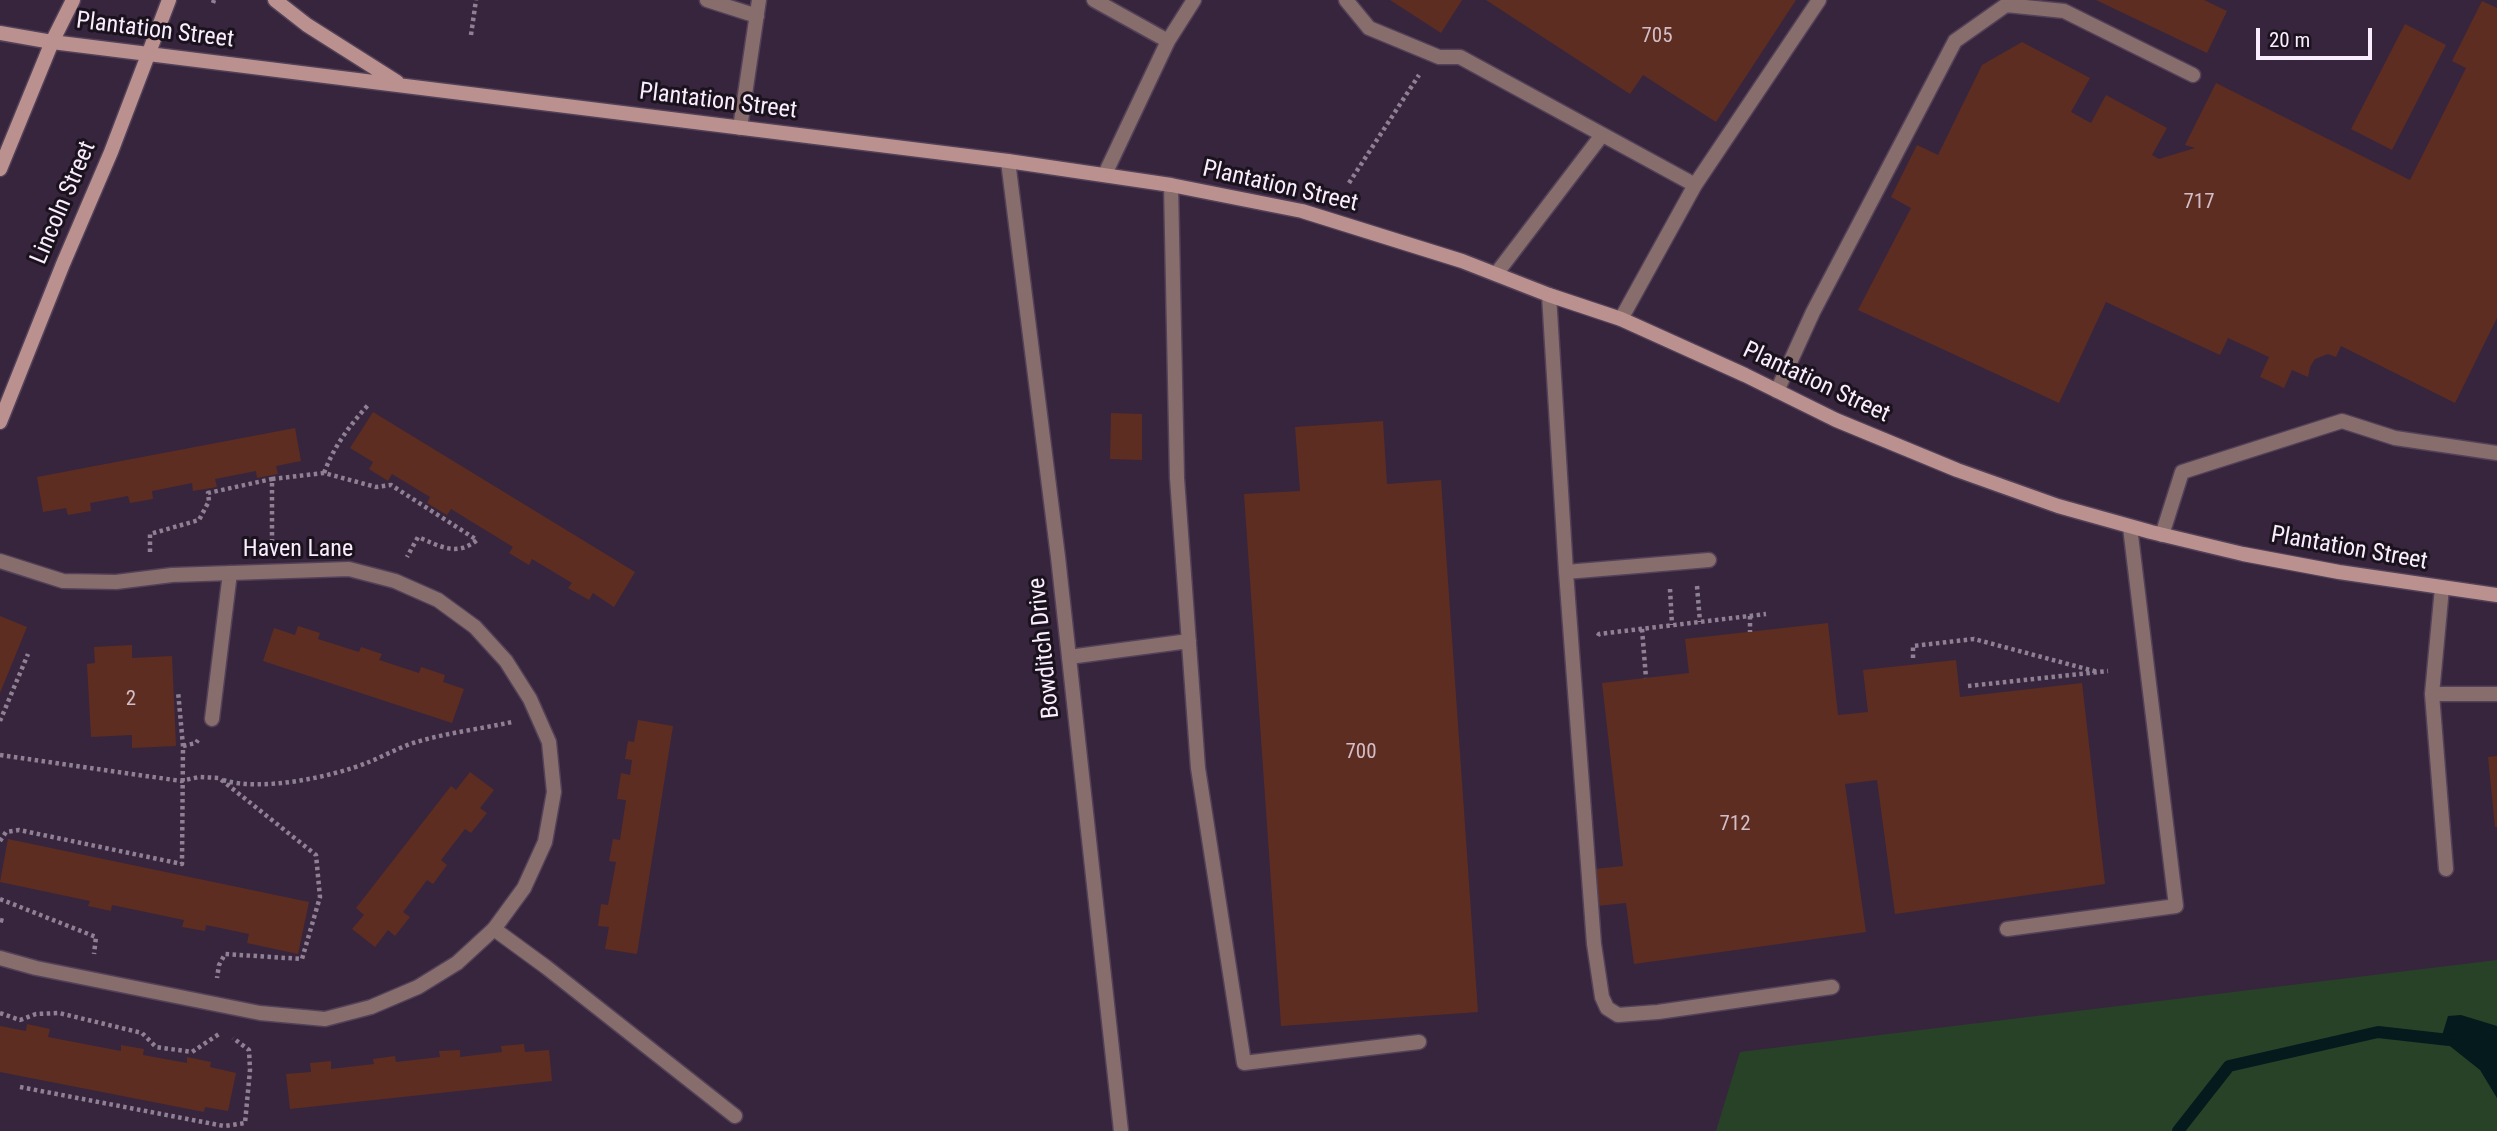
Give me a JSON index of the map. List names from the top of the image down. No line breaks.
{"streets":{"main road":["Plantation Street","Lincoln Street"],"street":["Haven Lane","Bowditch Drive"]},"crossings":[["Plantation Street","Lincoln Street"],["Plantation Street","Bowditch Drive"]],"house_numbers":["705","717","2","700","712"],"scale_bar":"20 m"}
